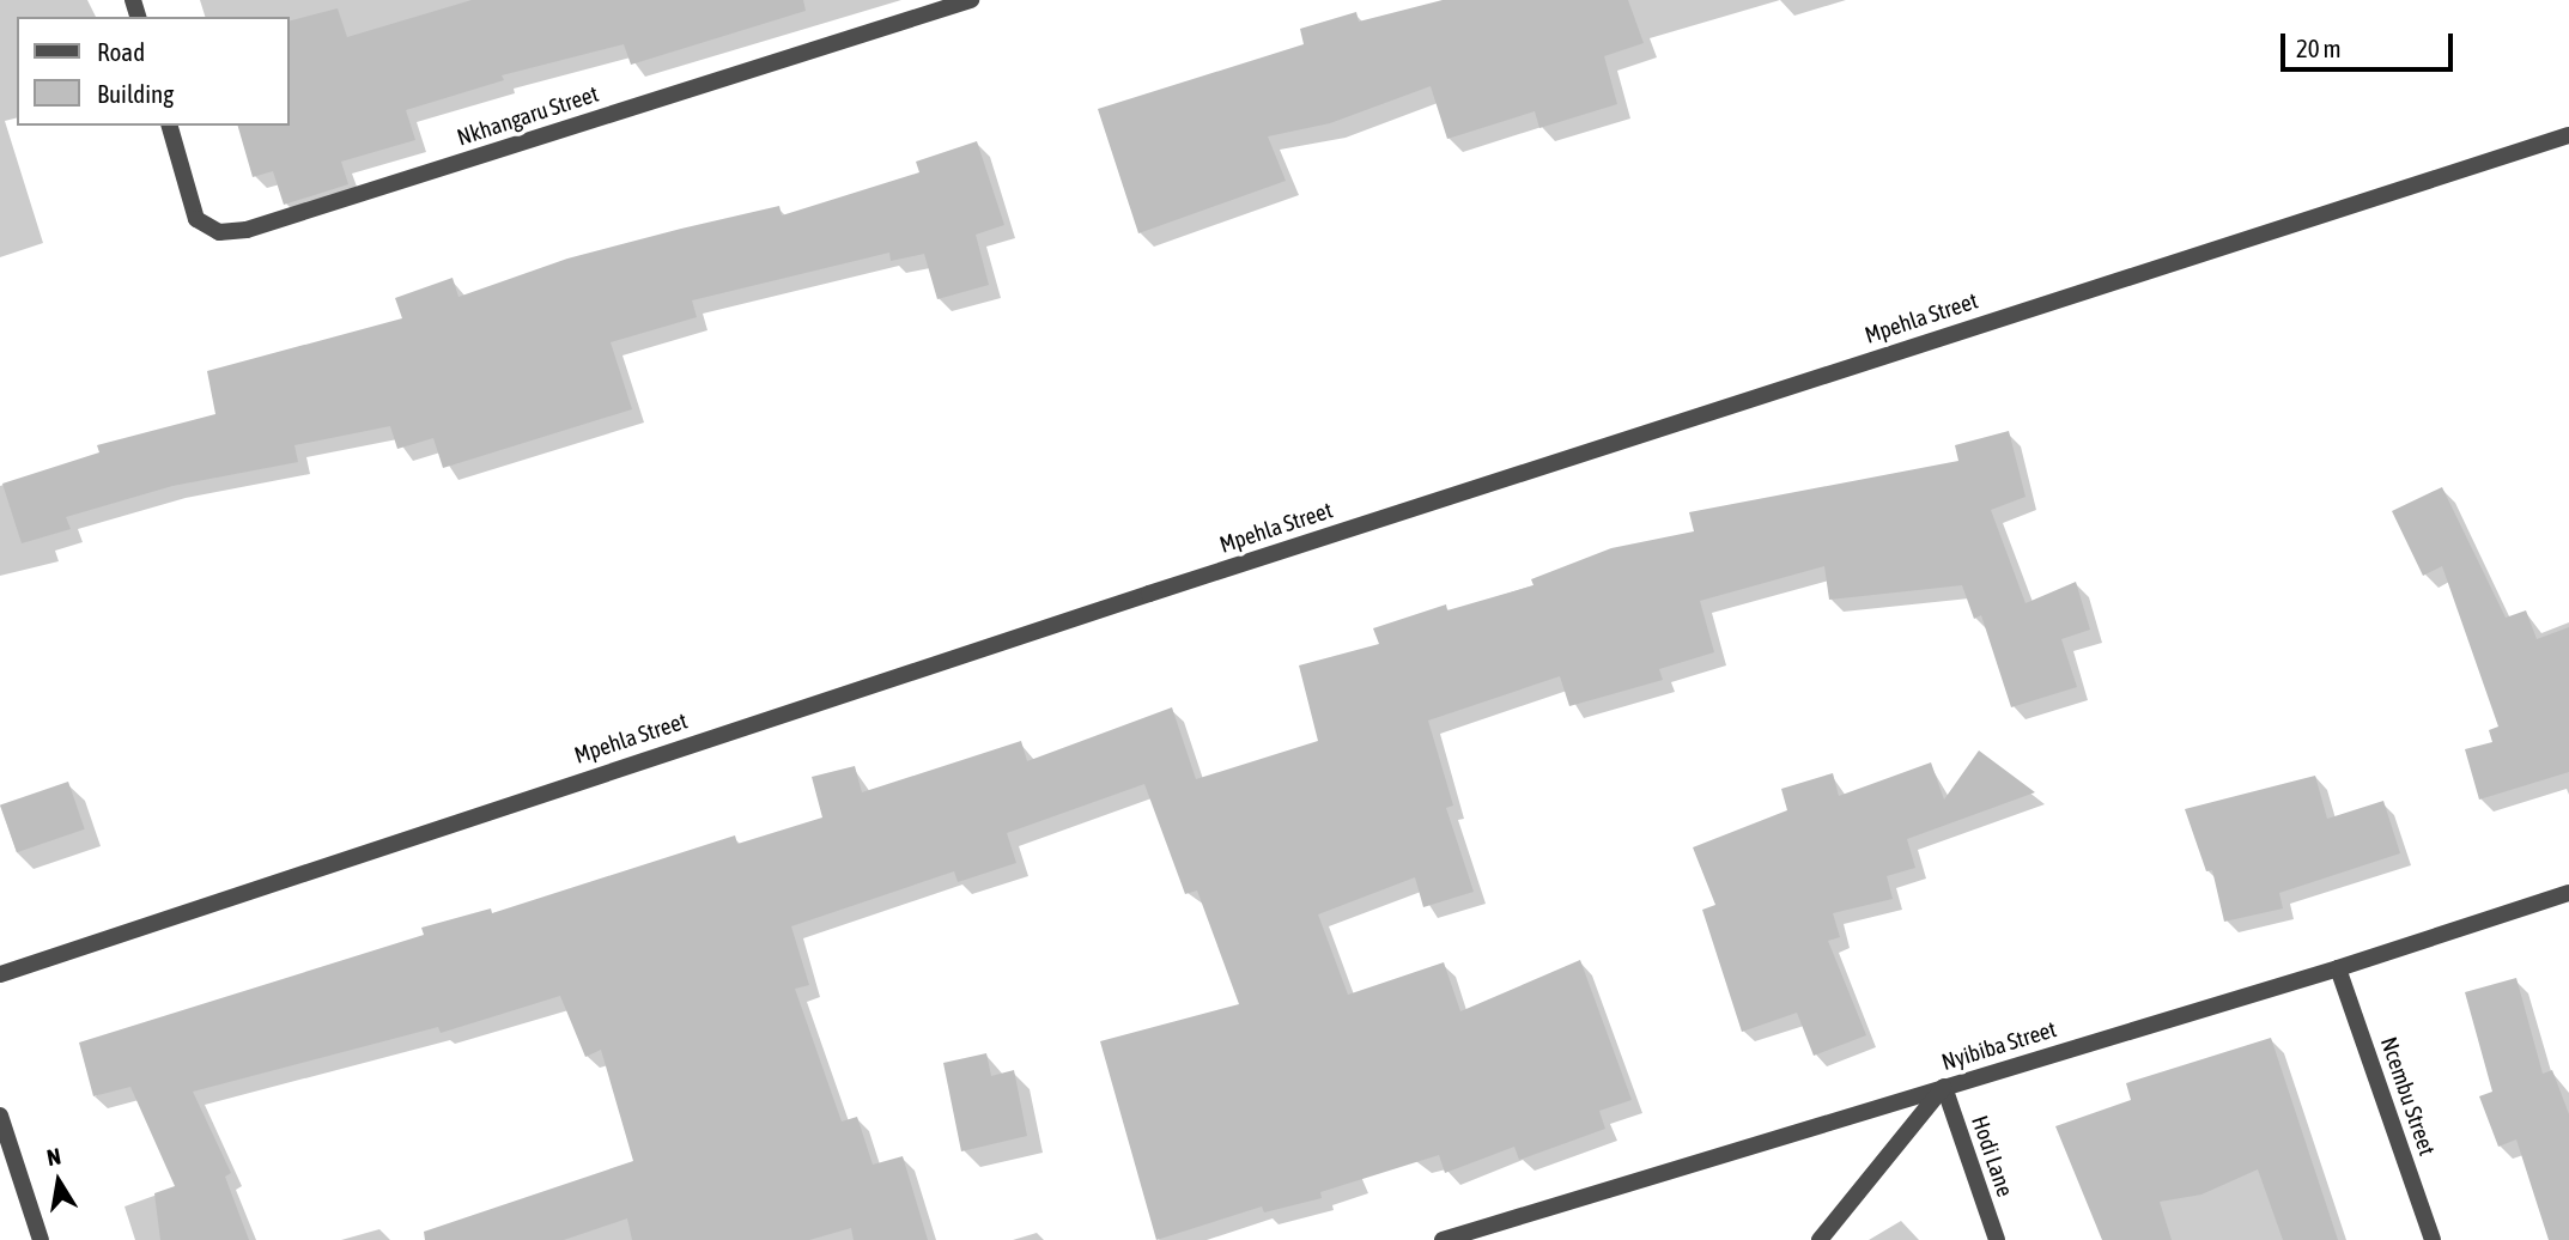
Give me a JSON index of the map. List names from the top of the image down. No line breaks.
{"streets":{"street":["Nkhangaru Street","Mpehla Street","Nyibiba Street","Ncembu Street","Hodi Lane"]},"crossings":[["Nyibiba Street","Ncembu Street"],["Nyibiba Street","Hodi Lane"]],"legend":["Road","Building"],"scale_bar":"20 m","north":"top"}
